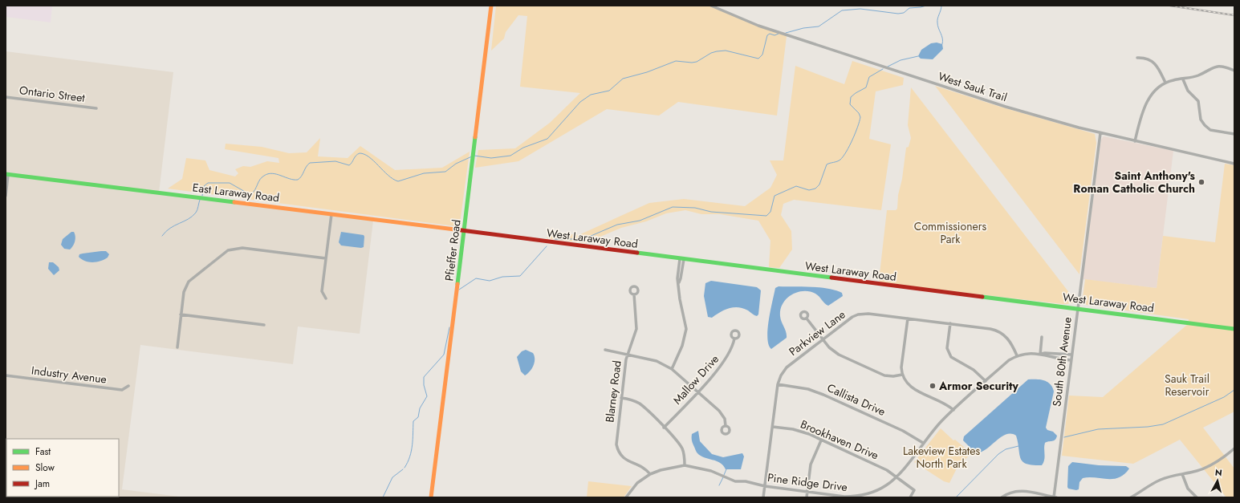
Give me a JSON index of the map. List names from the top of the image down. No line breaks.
{"streets":{"main road":["East Laraway Road","West Laraway Road","Pfieffer Road"],"street":["West Sauk Trail","Ontario Street","Parkview Lane","South 80th Avenue","Industry Avenue","Mallow Drive","Blarney Road","Callista Drive","Brookhaven Drive","Pine Ridge Drive"]},"crossings":[["West Sauk Trail","South 80th Avenue"],["East Laraway Road","West Laraway Road"],["East Laraway Road","Pfieffer Road"],["West Laraway Road","Pfieffer Road"],["West Laraway Road","South 80th Avenue"],["Parkview Lane","Callista Drive"],["Parkview Lane","Brookhaven Drive"],["Parkview Lane","Pine Ridge Drive"],["Blarney Road","Pine Ridge Drive"],["Callista Drive","Pine Ridge Drive"],["Brookhaven Drive","Pine Ridge Drive"]],"parks":["Commissioners Park","Sauk Trail Reservoir","Lakeview Estates North Park"],"places":["Saint Anthony's Roman Catholic Church","Armor Security"],"legend":["Fast","Slow","Jam"],"north":"top"}
